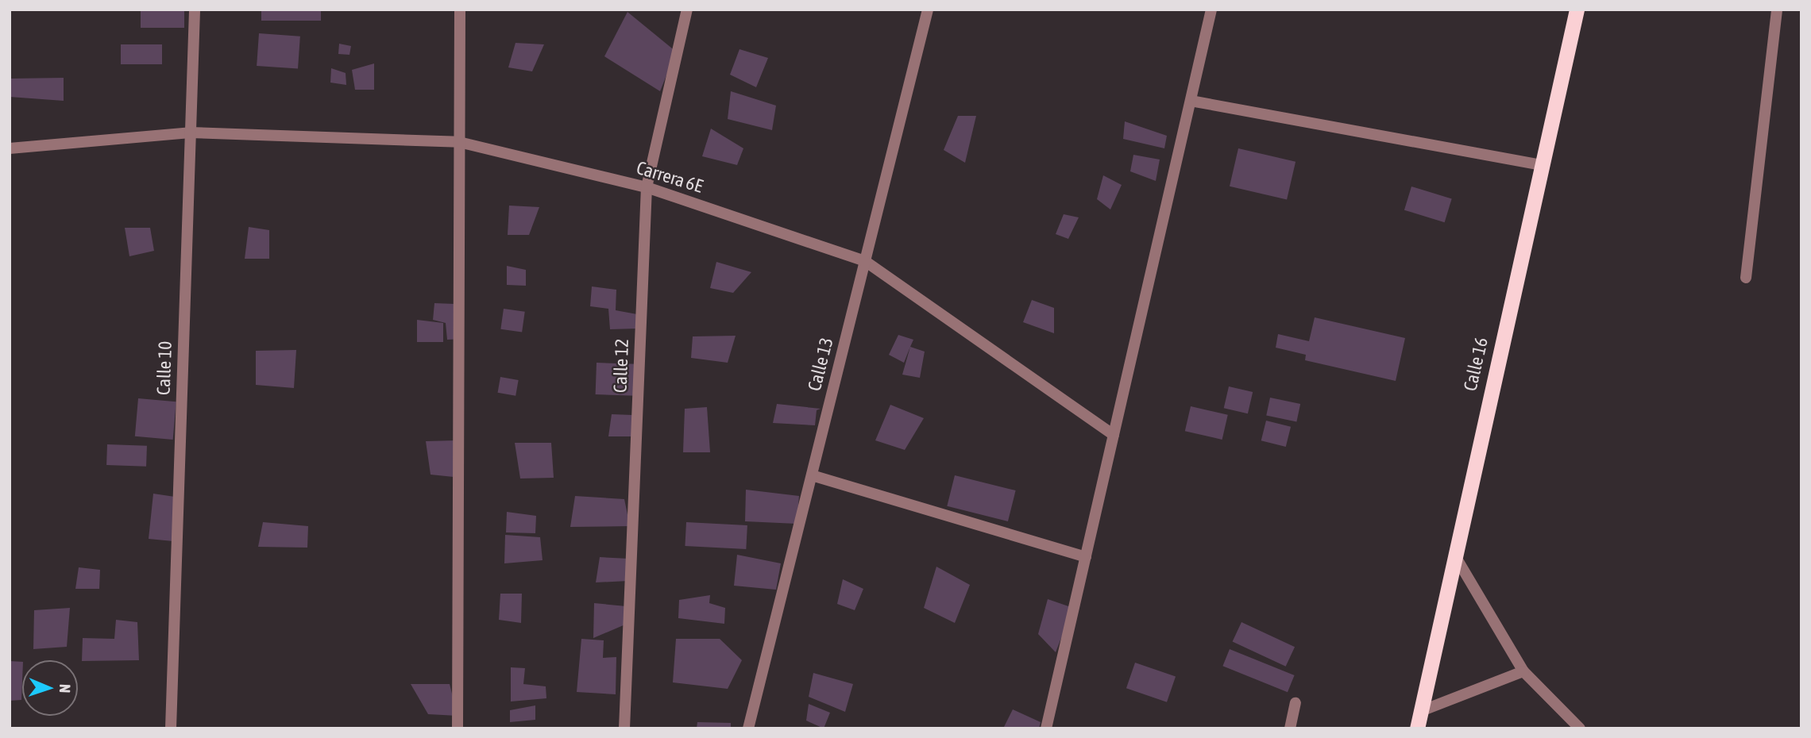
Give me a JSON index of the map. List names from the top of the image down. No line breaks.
{"streets":{"highway":["Calle 16"],"street":["Carrera 6E","Calle 13","Calle 12","Calle 10"]},"crossings":[["Carrera 6E","Calle 13"],["Carrera 6E","Calle 12"],["Carrera 6E","Calle 10"]],"north":"right"}
